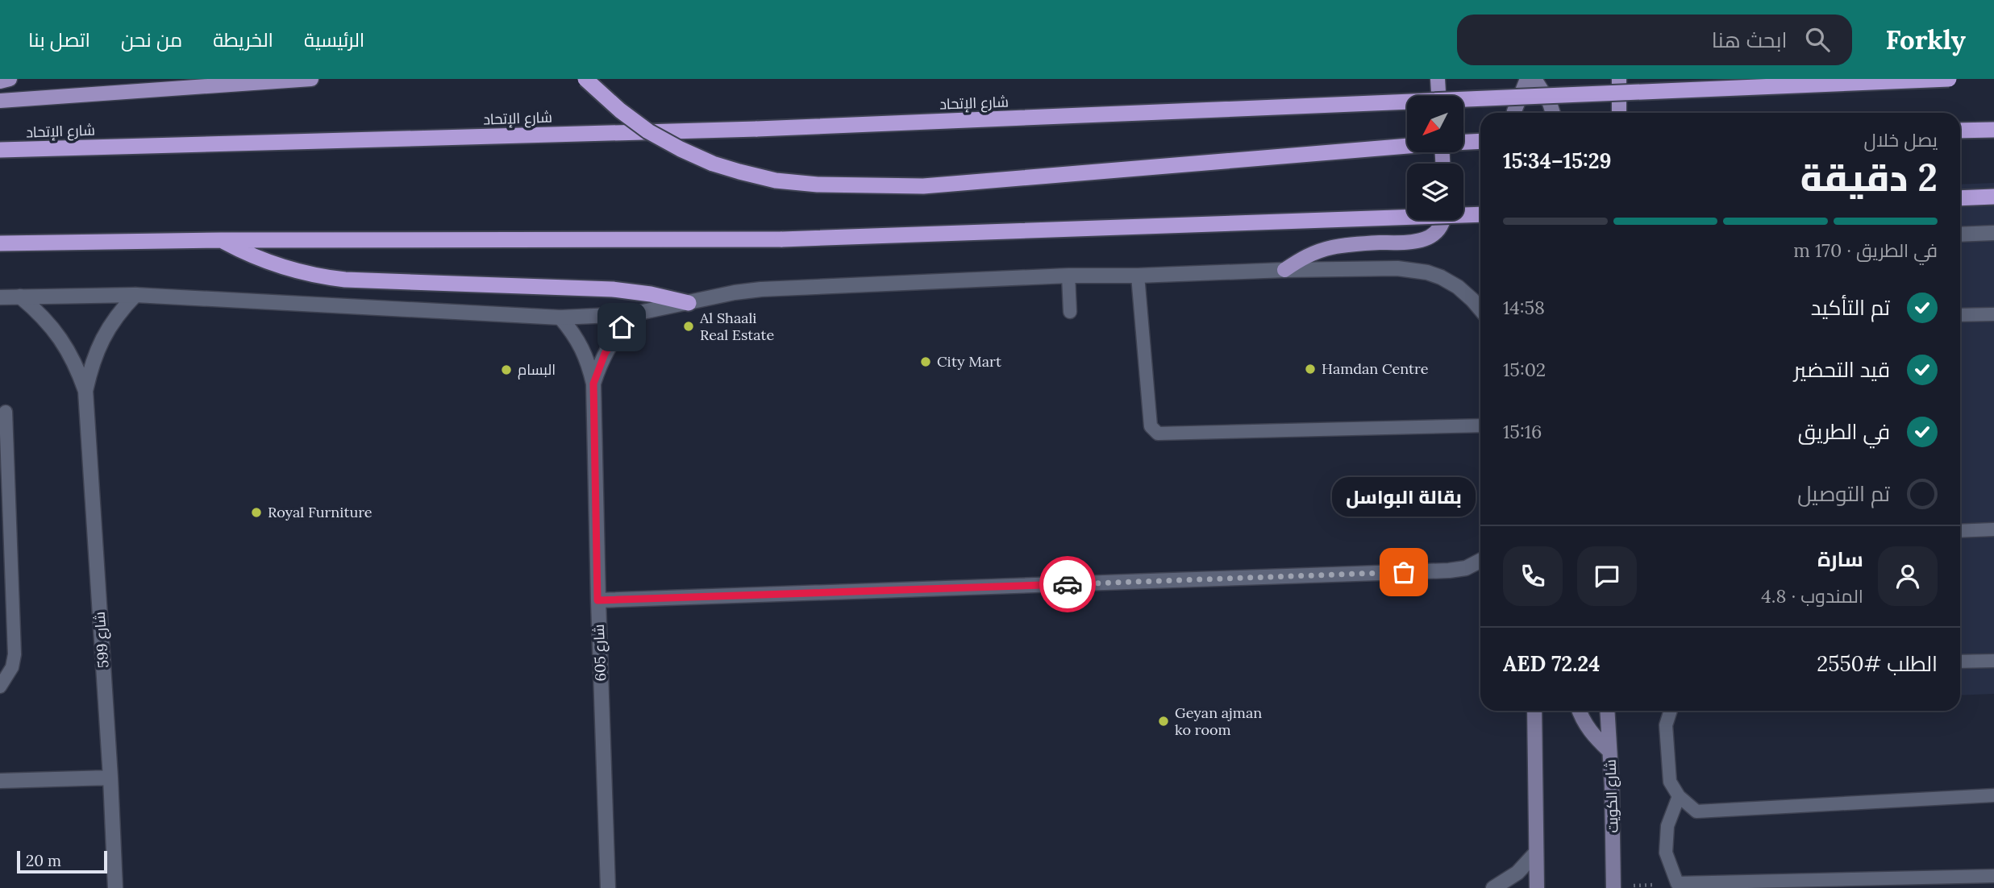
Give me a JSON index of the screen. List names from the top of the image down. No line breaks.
{"streets":{"highway":["شارع الإتحاد"],"main road":["شارع الكويت"],"street":["شارع 599","شارع 605"]},"places":["Al Shaali Real Estate","City Mart","Hamdan Centre","البسام","Royal Furniture","بقالة البواسل","Geyan ajman ko room"],"scale_bar":"20 m","north":"bottom left","page":{"header":"Forkly","search":"ابحث هنا","nav":["الرئيسية","الخريطة","من نحن","اتصل بنا"],"heading":["2 دقيقة","يصل خلال","15:29–15:34"],"panel":["سارة","المندوب · 4.8","الطلب #2550","AED 72.24"],"bar":"في الطريق · 170 m","list":[["تم التأكيد","14:58"],["قيد التحضير","15:02"],["في الطريق","15:16"],"تم التوصيل"],"bubble":"بقالة البواسل","scale":"20 m"}}
